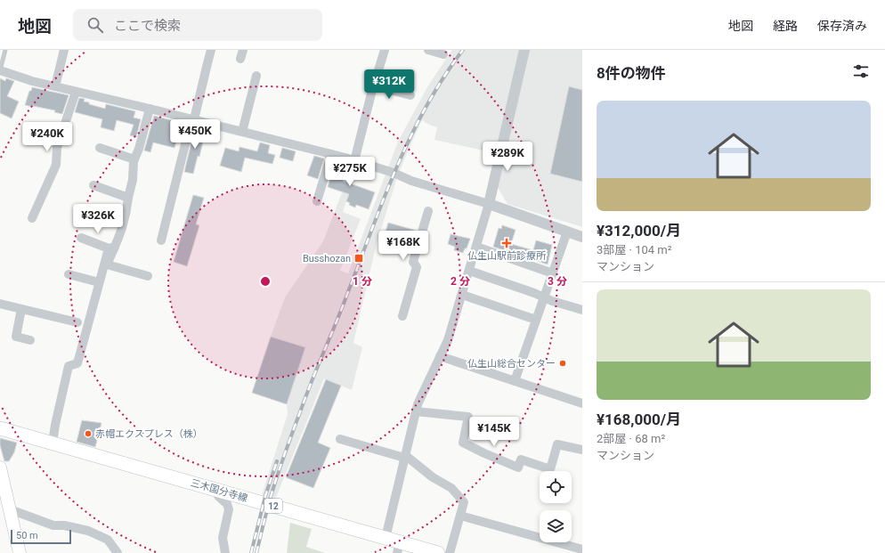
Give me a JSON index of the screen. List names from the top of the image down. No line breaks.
{"streets":{"main road":["三木国分寺線","12"]},"places":{"health":["仏生山駅前診療所"],"transit":["Busshozan"],"other":["仏生山総合センター","赤帽エクスプレス（株）"]},"scale_bar":"50 m","page":{"header":"地図","search":"ここで検索","nav":["地図","経路","保存済み"],"heading":"8件の物件","price":["¥312K","¥450K","¥240K","¥289K","¥275K","¥326K","¥168K","¥145K"],"list":[{"name":"¥312,000/月","note":"3部屋 · 104 m² · マンション"},{"name":"¥168,000/月","note":"2部屋 · 68 m² · マンション"}],"scale":"50 m"},"rings":["1 分","2 分","3 分"]}
